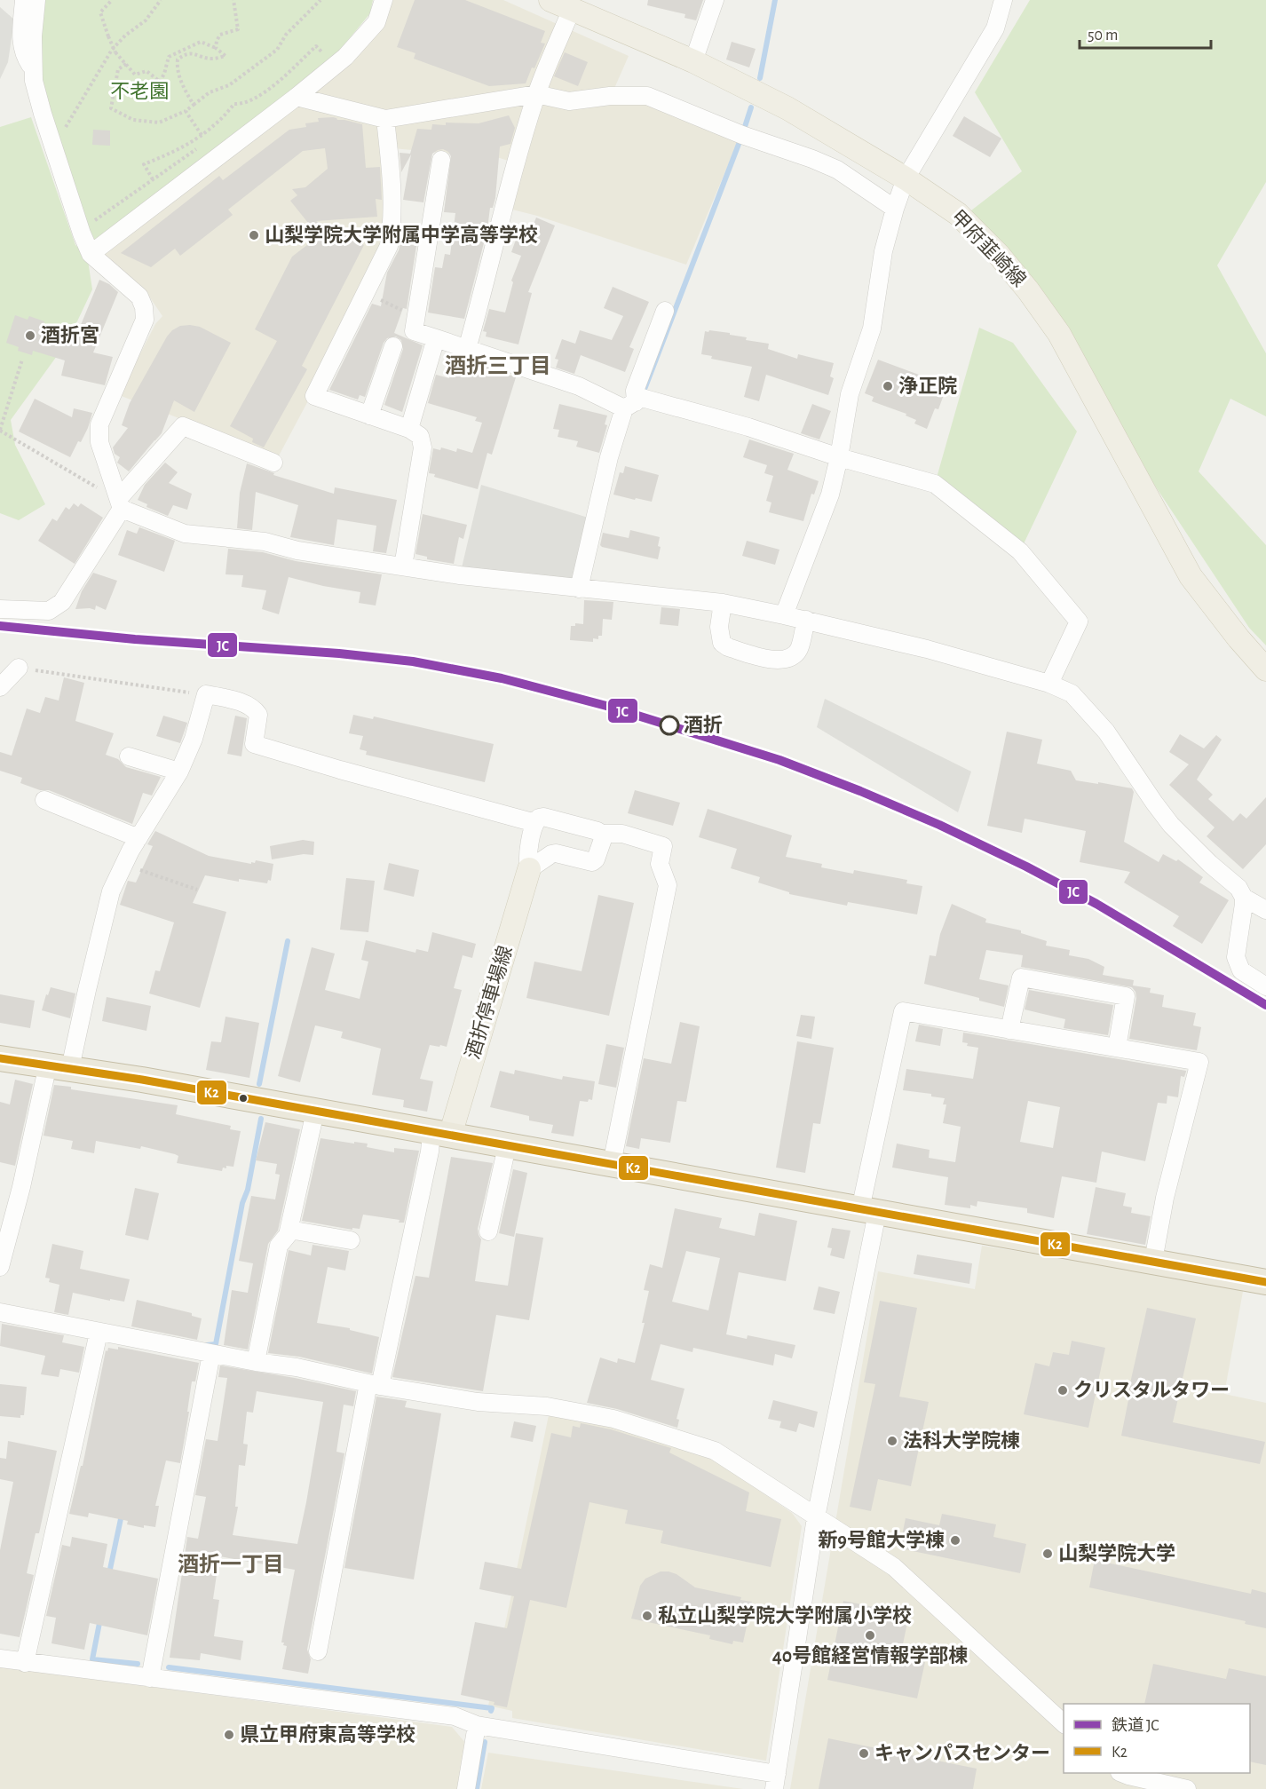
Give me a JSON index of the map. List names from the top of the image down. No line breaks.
{"streets":{"main road":["甲府韮崎線","酒折停車場線"]},"districts":["酒折三丁目","酒折一丁目"],"parks":["不老園"],"places":["山梨学院大学附属中学高等学校","酒折宮","浄正院","酒折","クリスタルタワー","法科大学院棟","新9号館大学棟","山梨学院大学","私立山梨学院大学附属小学校","40号館経営情報学部棟","県立甲府東高等学校","キャンパスセンター"],"lines":["rail line JC","transit line K2"],"legend":["鉄道 JC","K2"],"scale_bar":"50 m"}
